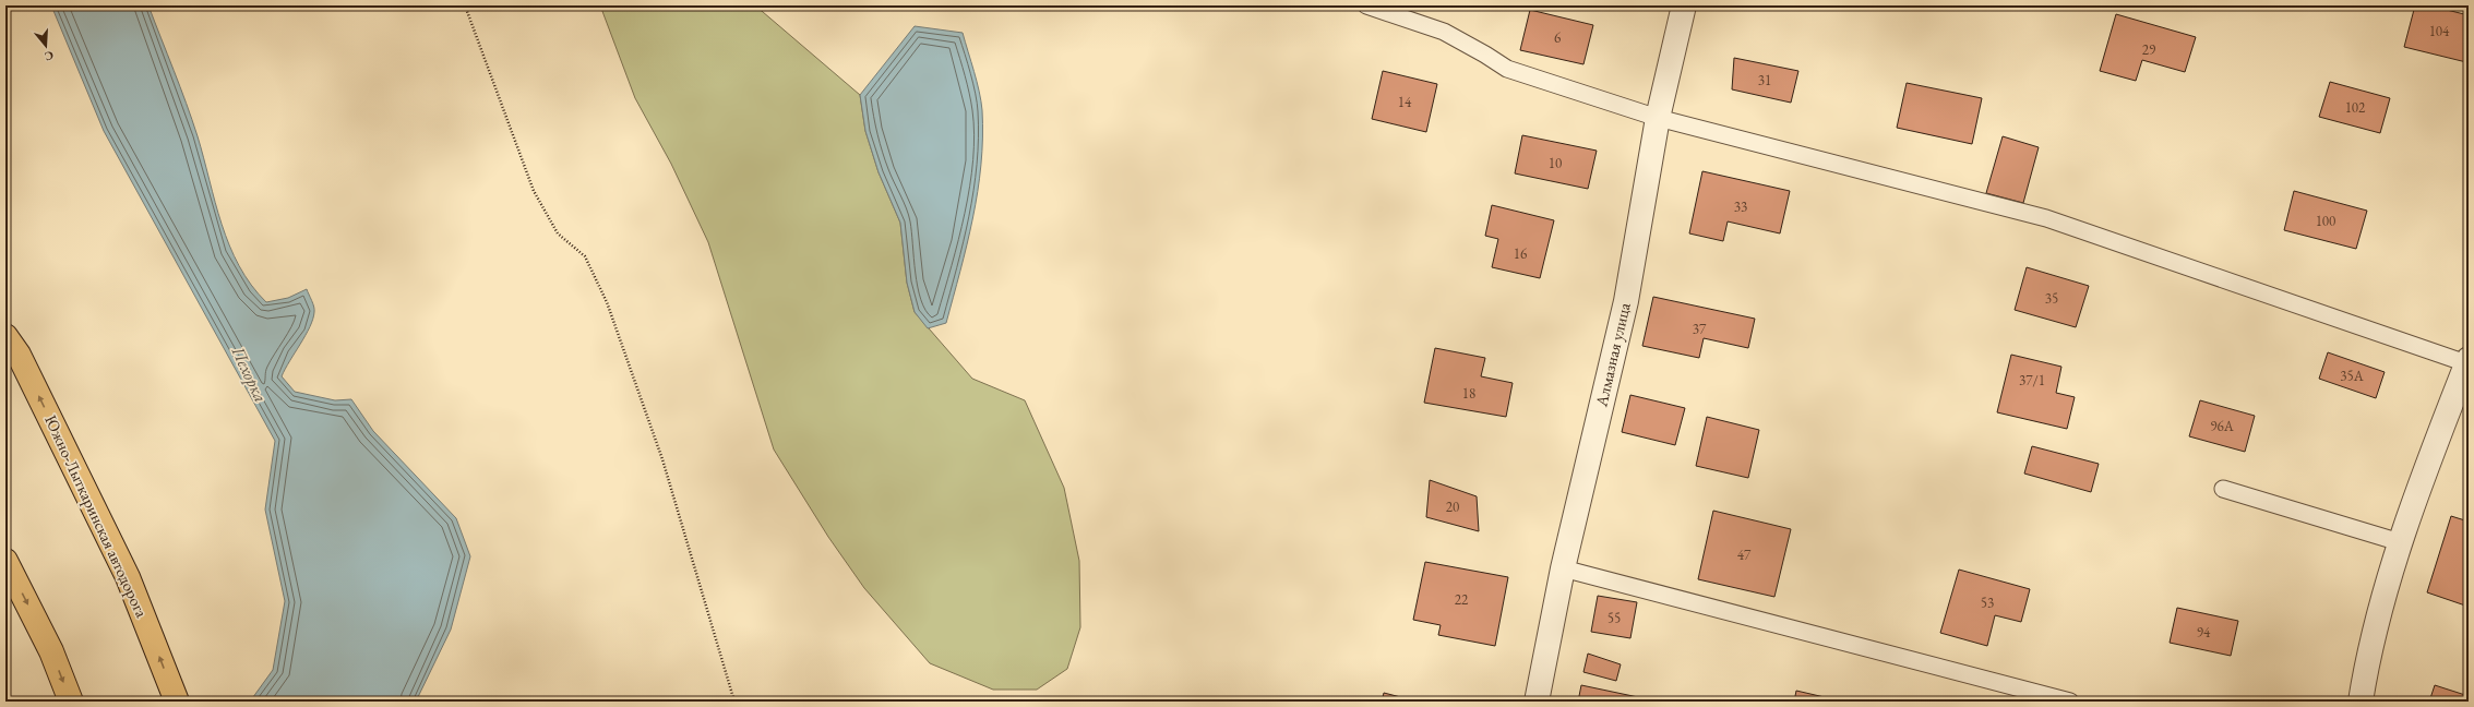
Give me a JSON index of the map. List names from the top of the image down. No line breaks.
{"streets":{"main road":["Южно-Лыткаринская автодорога"],"street":["Алмазная улица"]},"water":["Пехорка"],"house_numbers":["104","6","29","31","14","102","10","33","100","16","35","37","35А","37/1","18","96А","20","47","22","53","55","94"],"north":"bottom"}
